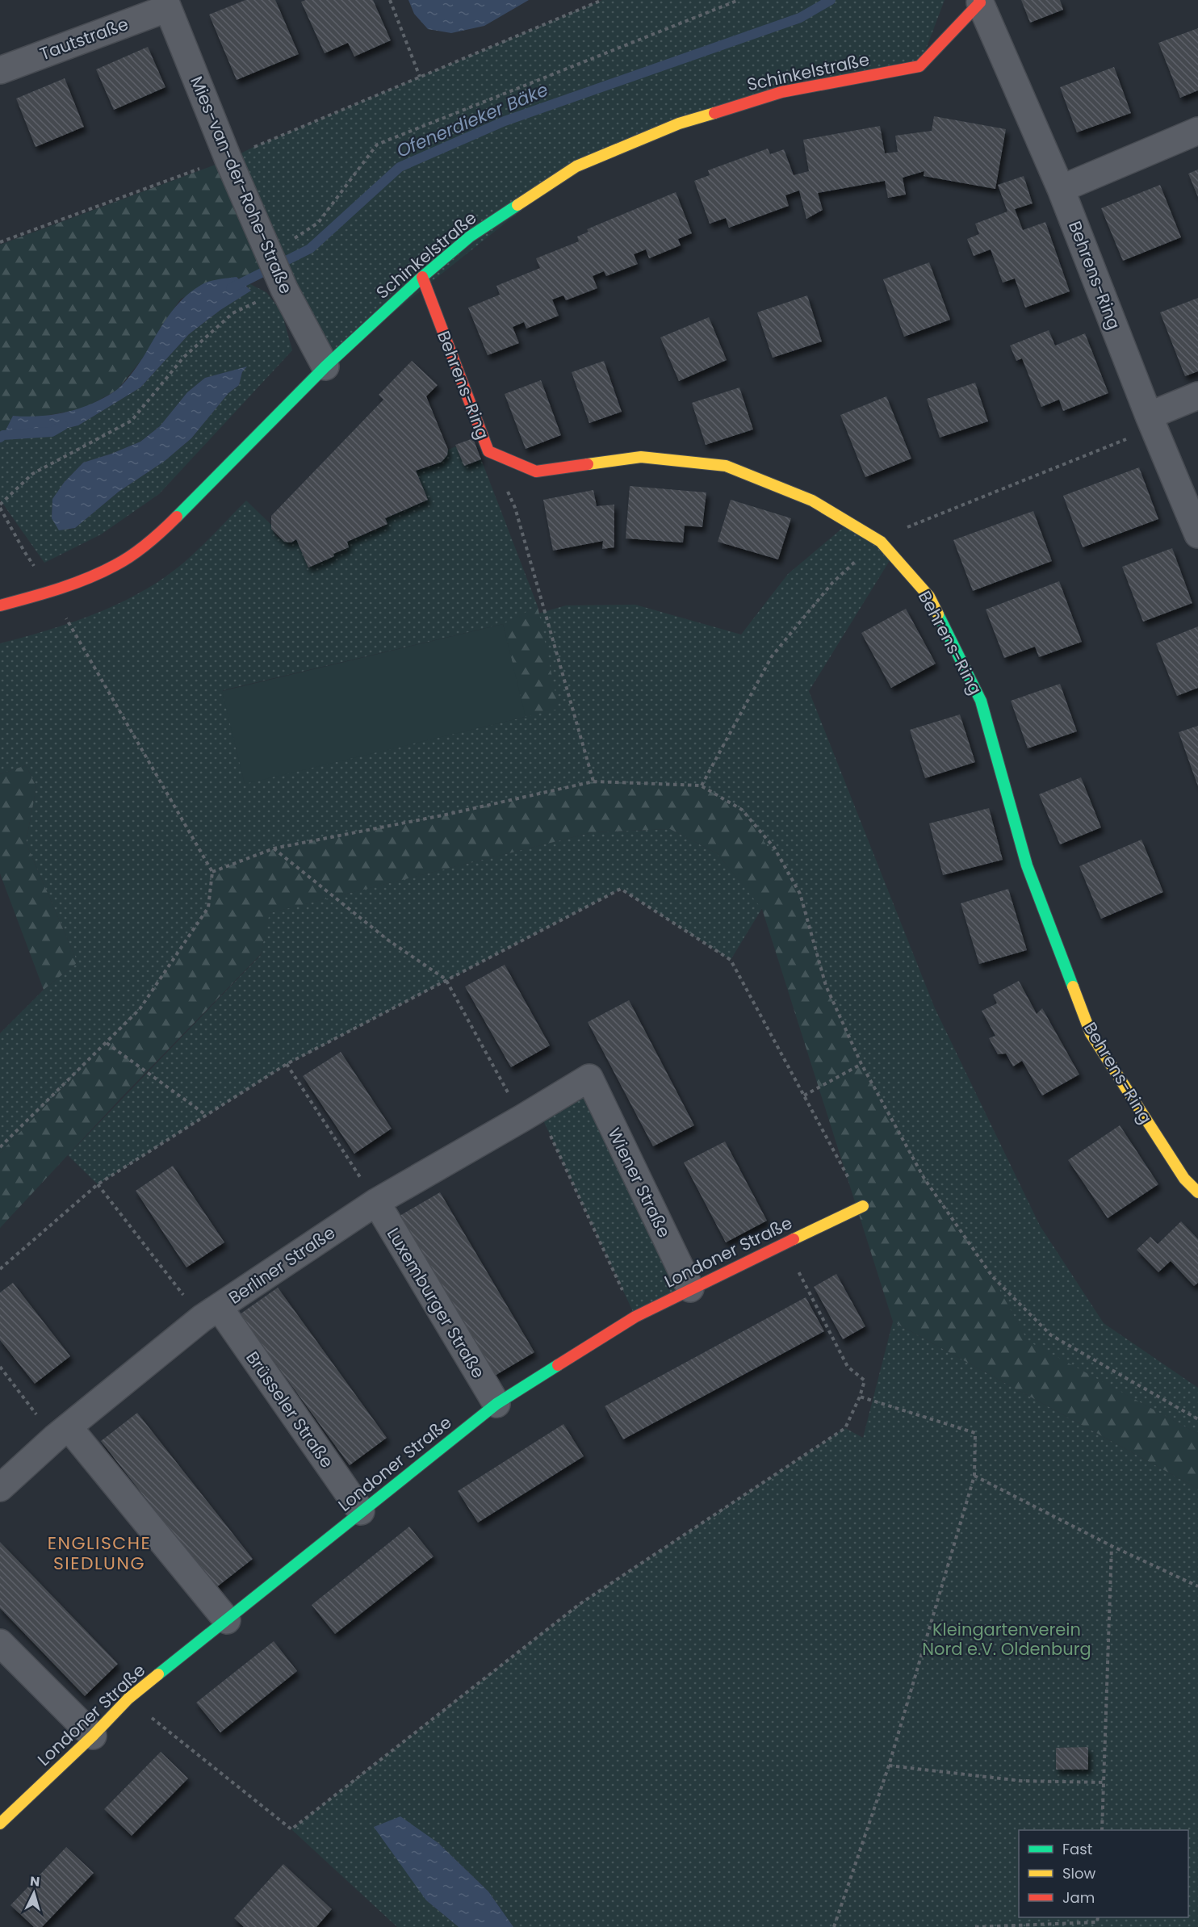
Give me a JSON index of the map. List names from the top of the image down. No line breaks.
{"streets":{"street":["Tautstraße","Schinkelstraße","Mies-van-der-Rohe-Straße","Behrens-Ring","Wiener Straße","Londoner Straße","Berliner Straße","Luxemburger Straße","Brüsseler Straße"]},"crossings":[["Tautstraße","Mies-van-der-Rohe-Straße"],["Schinkelstraße","Mies-van-der-Rohe-Straße"],["Schinkelstraße","Behrens-Ring"],["Wiener Straße","Londoner Straße"],["Wiener Straße","Berliner Straße"],["Londoner Straße","Luxemburger Straße"],["Londoner Straße","Brüsseler Straße"],["Berliner Straße","Luxemburger Straße"],["Berliner Straße","Brüsseler Straße"]],"districts":["ENGLISCHE SIEDLUNG"],"water":["Ofenerdieker Bäke"],"parks":["Kleingartenverein Nord e.V. Oldenburg"],"legend":["Fast","Slow","Jam"],"north":"top"}
